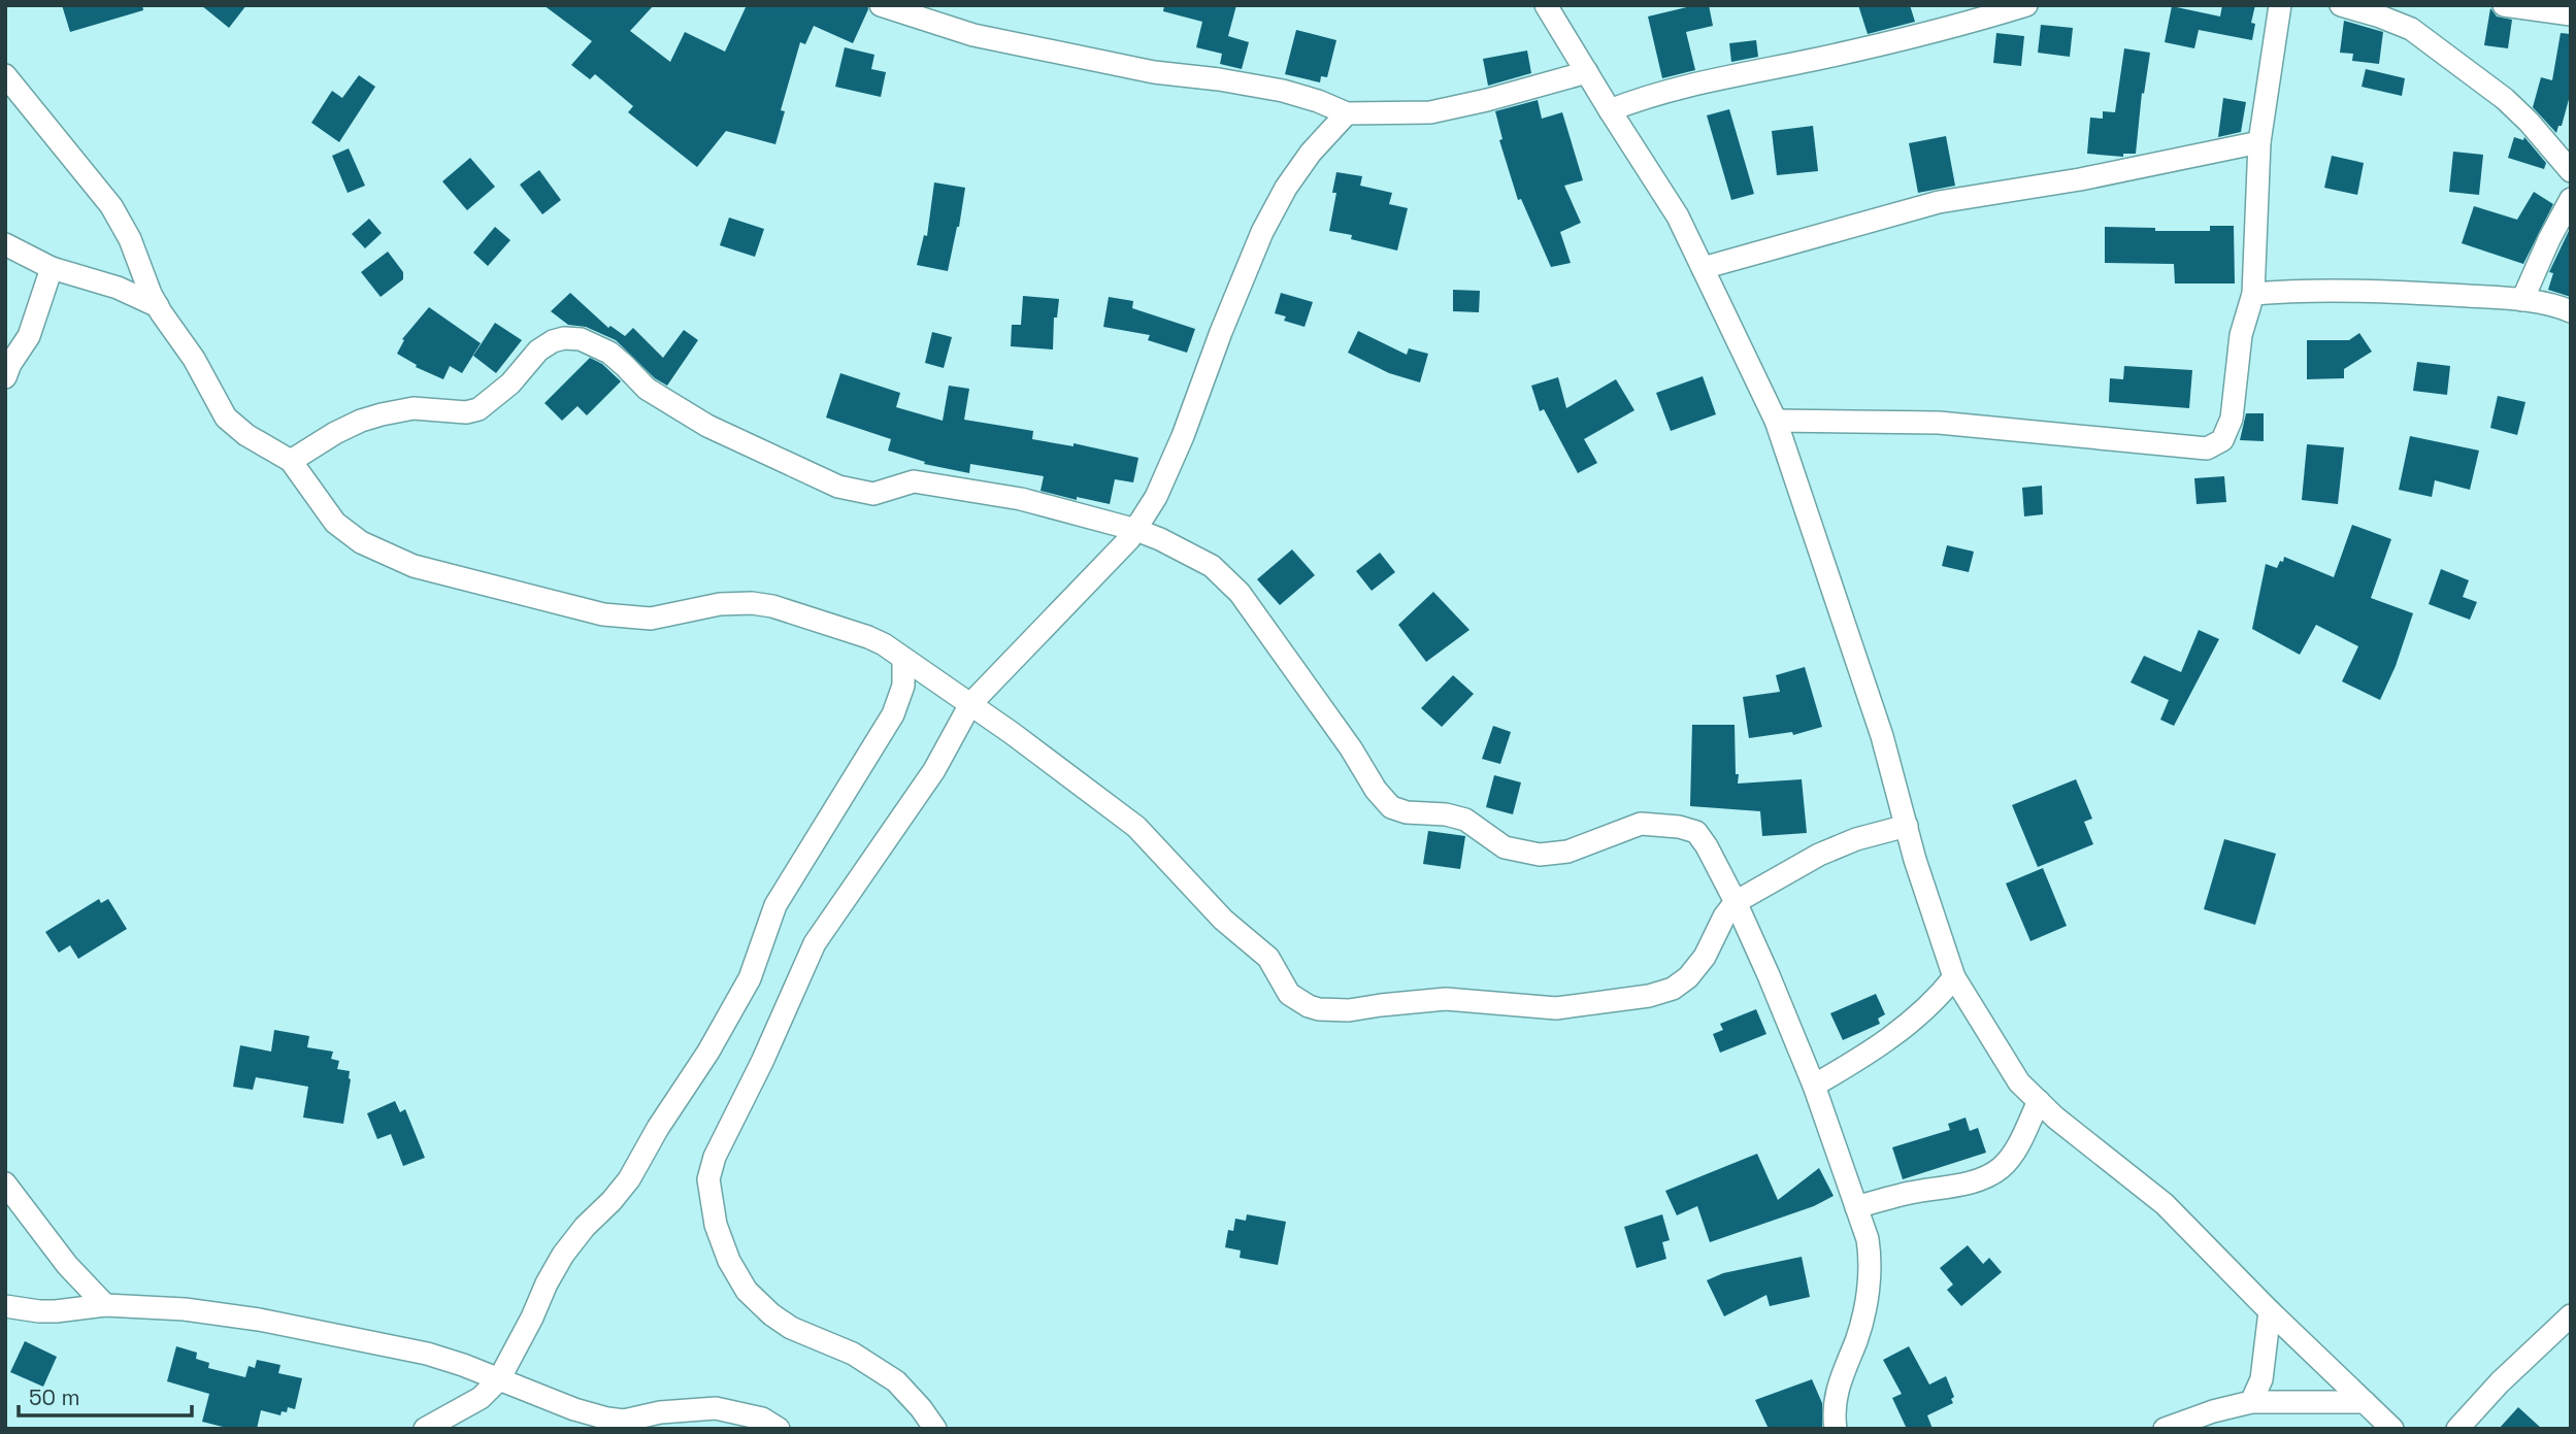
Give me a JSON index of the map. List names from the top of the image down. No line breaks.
{"scale_bar":"50 m"}
